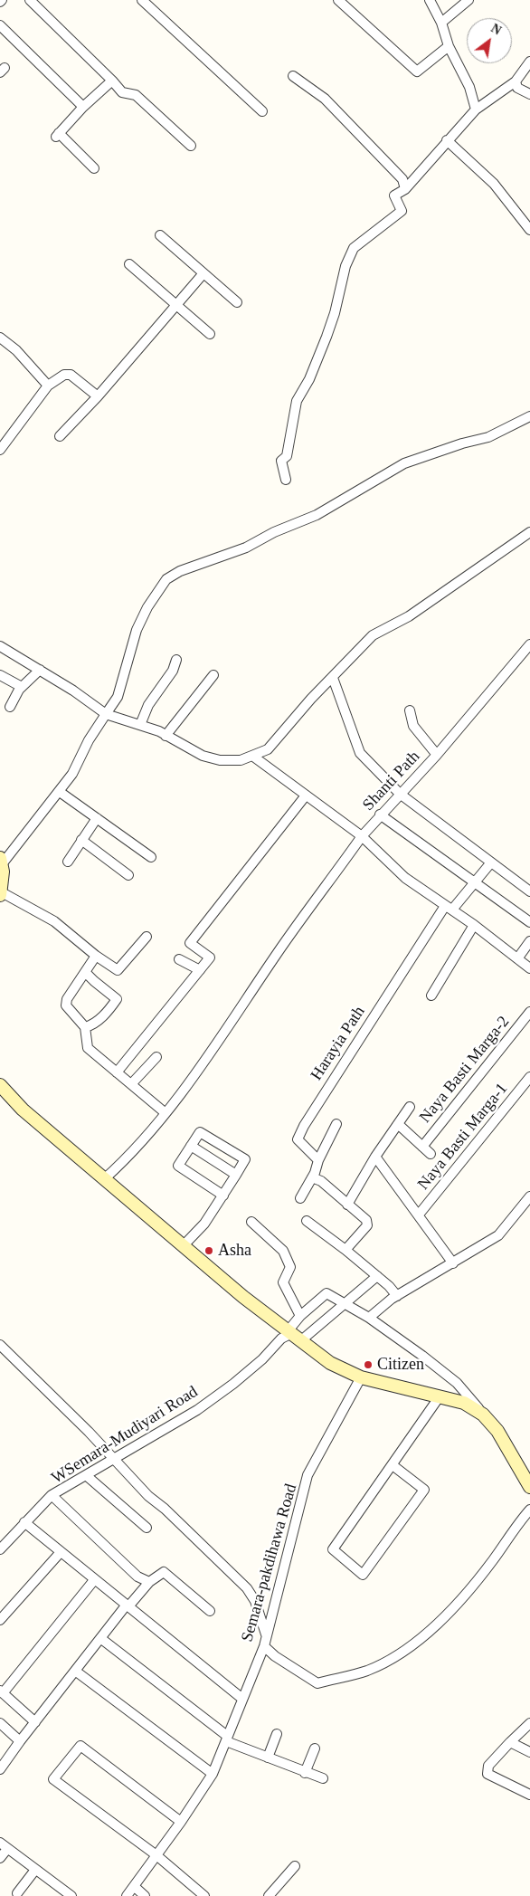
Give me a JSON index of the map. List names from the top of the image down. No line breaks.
{"streets":{"street":["Shanti Path","Harayia Path","Naya Basti Marga-2","Naya Basti Marga-1","WSemara-Mudiyari Road","Semara-pakdihawa Road"]},"crossings":[["Shanti Path","Harayia Path"]],"places":["Asha","Citizen"],"north":"top right"}
